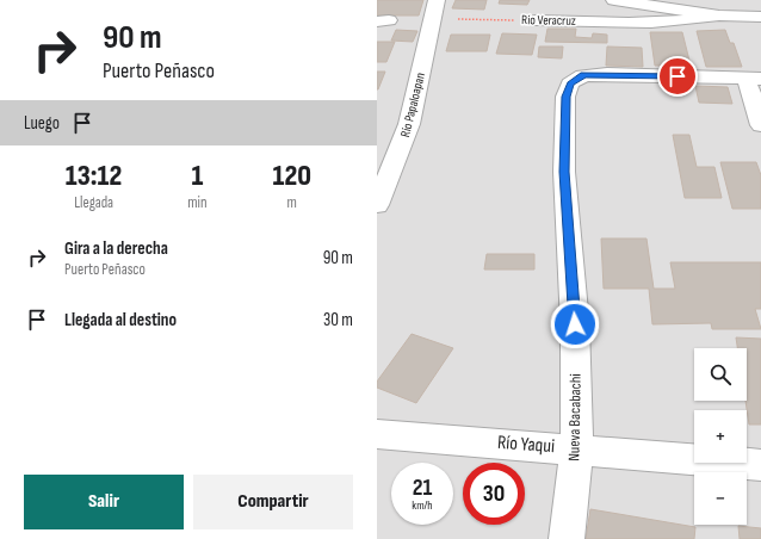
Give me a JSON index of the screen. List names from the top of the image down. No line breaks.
{"streets":{"street":["Río Veracruz","Río Papaloapan","Nueva Bacabachi","Río Yaqui"]},"crossings":[["Río Veracruz","Río Papaloapan"],["Nueva Bacabachi","Río Yaqui"]],"page":{"turn":["90 m","Puerto Peñasco"],"then":"Luego","eta":["13:12","Llegada","1","min","120","m"],"list":[{"name":"Gira a la derecha","note":"Puerto Peñasco","value":"90 m"},{"name":"Llegada al destino","value":"30 m"}],"map_buttons":["+","−"],"speed":"21 km/h","limit":"30","buttons":["Salir","Compartir"]}}
